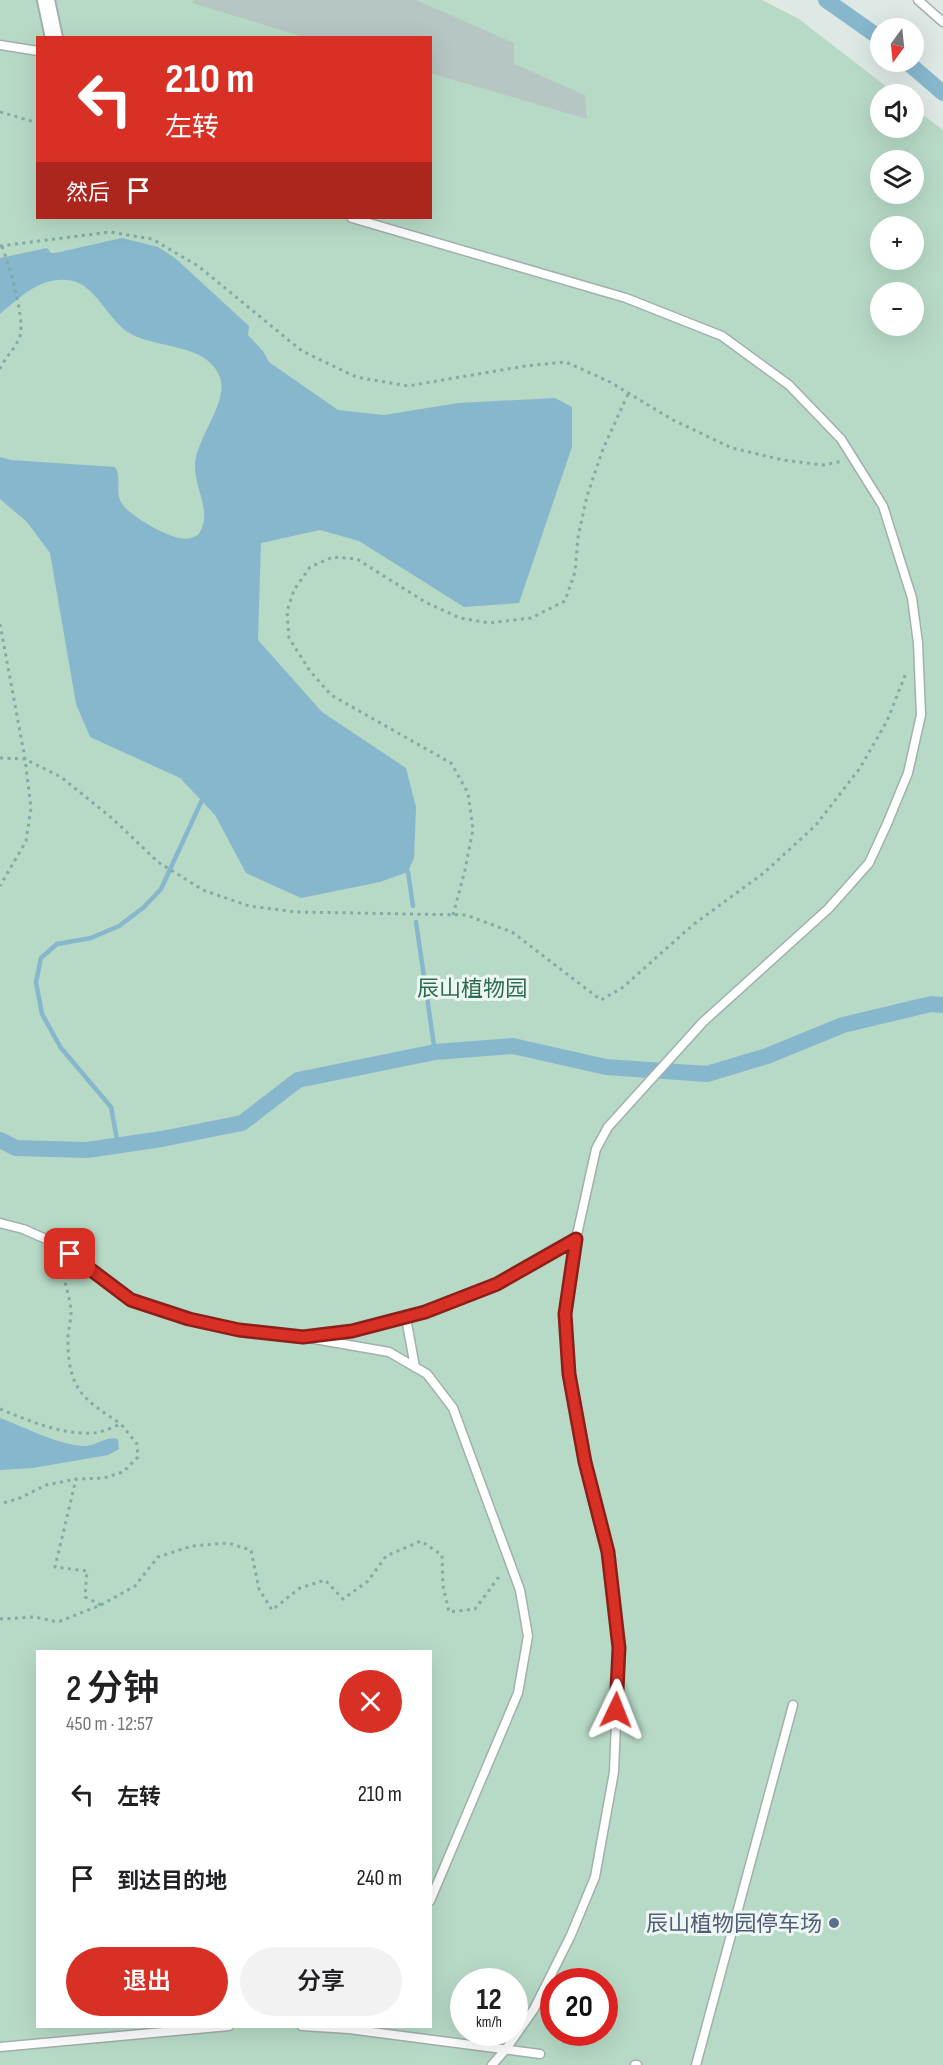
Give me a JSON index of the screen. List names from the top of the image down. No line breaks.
{"parks":["辰山植物园"],"places":["辰山植物园停车场"],"north":"bottom","page":{"map_buttons":["+","−"],"turn":["210 m","左转"],"then":"然后","heading":["2 分钟","450 m · 12:57"],"list":[{"name":"左转","value":"210 m"},{"name":"到达目的地","value":"240 m"}],"buttons":["退出","分享"],"speed":"12 km/h","limit":"20"}}
